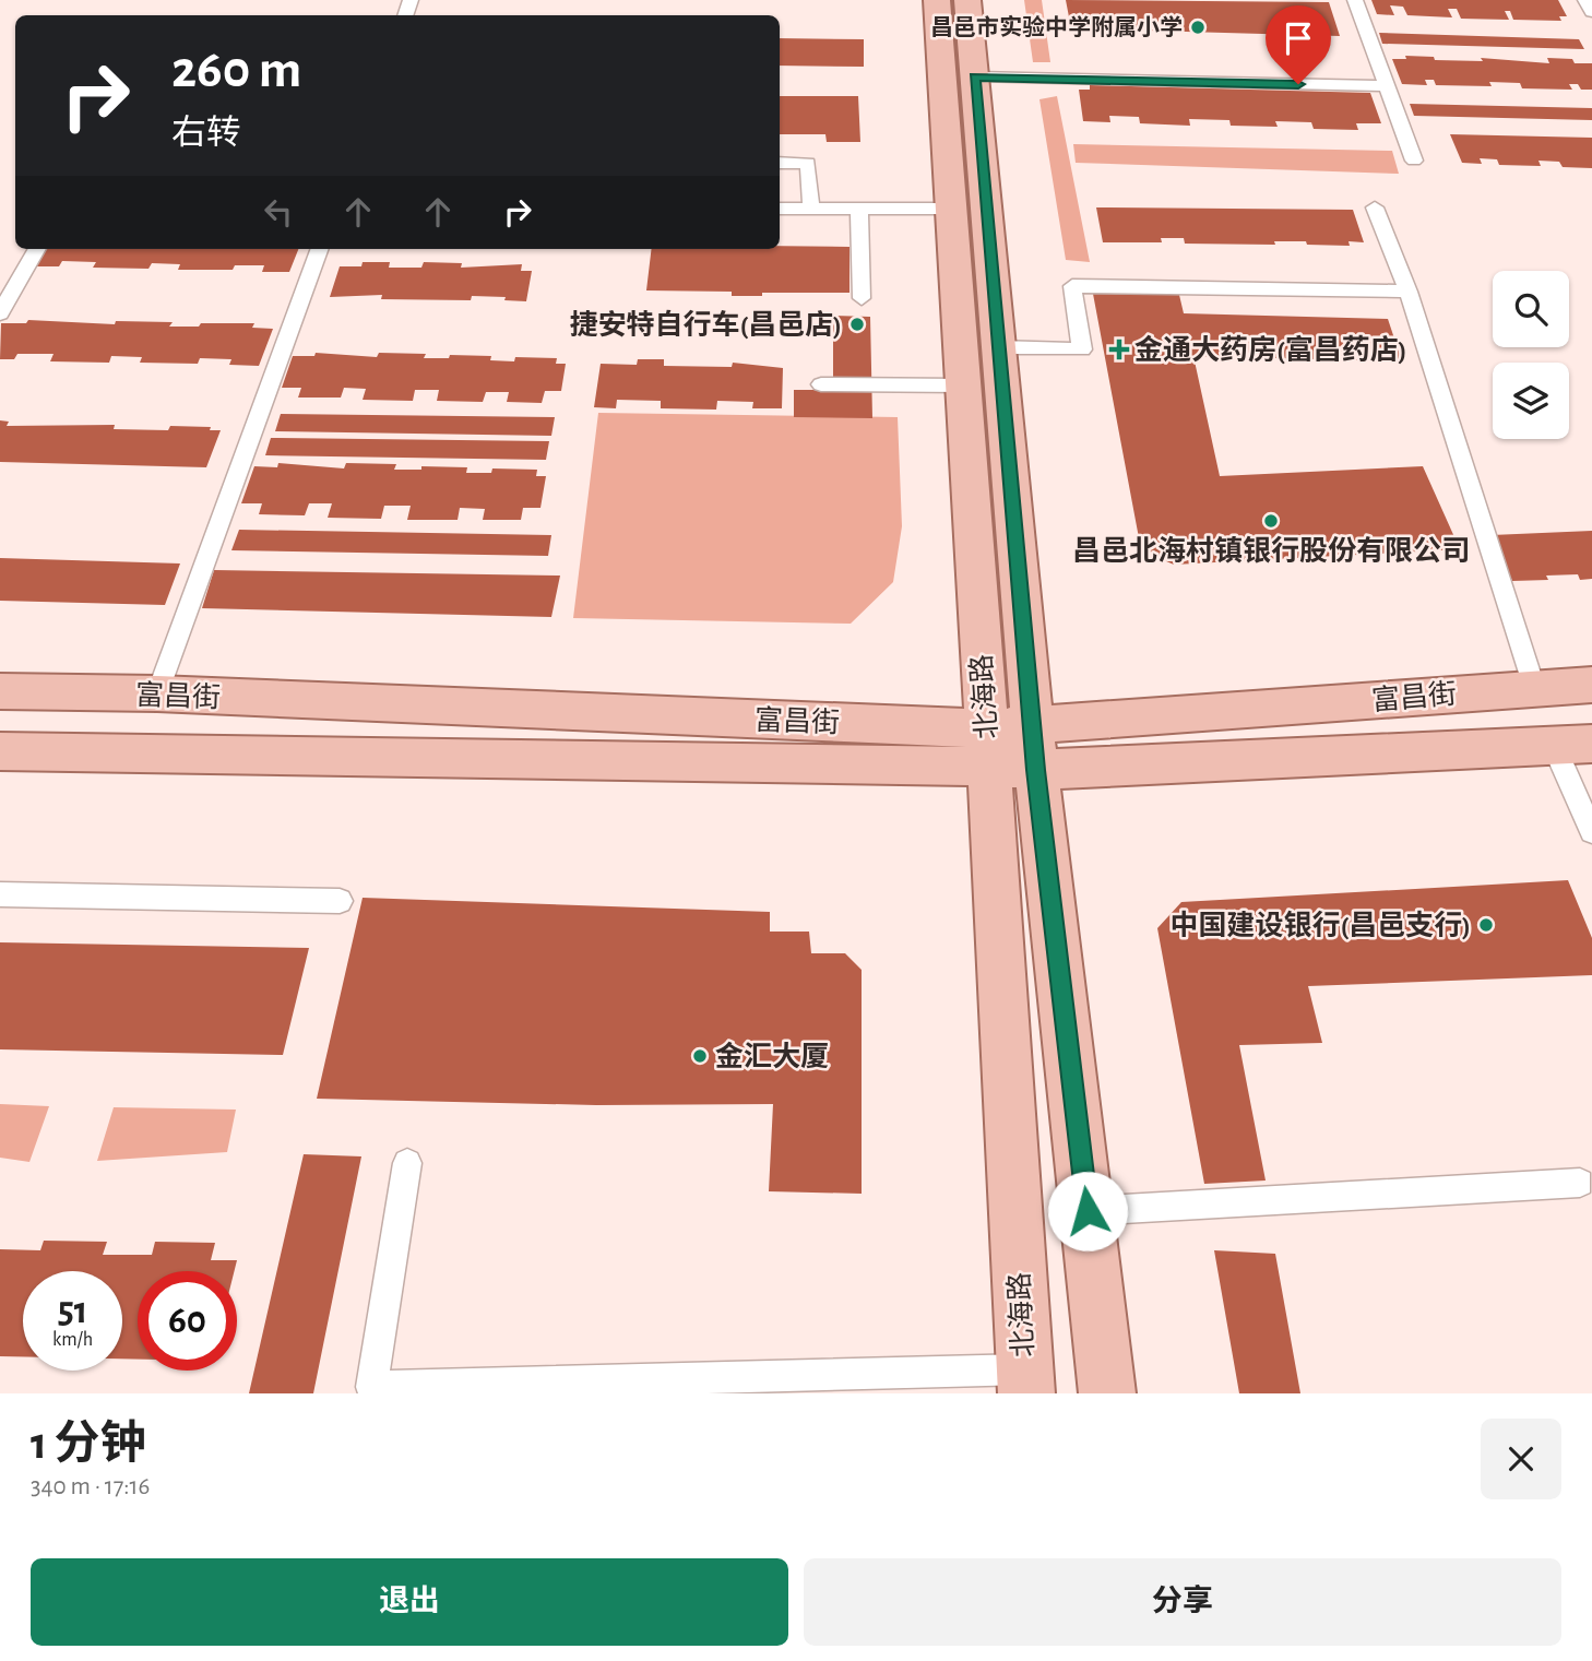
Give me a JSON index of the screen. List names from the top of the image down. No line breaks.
{"streets":{"main road":["富昌街","北海路"]},"crossings":[["富昌街","北海路"]],"places":{"other":["昌邑市实验中学附属小学","捷安特自行车(昌邑店)","昌邑北海村镇银行股份有限公司","中国建设银行(昌邑支行)","金汇大厦"],"health":["金通大药房(富昌药店)"]},"page":{"turn":["260 m","右转"],"speed":"51 km/h","limit":"60","heading":["1 分钟","340 m · 17:16"],"buttons":["退出","分享"]}}
